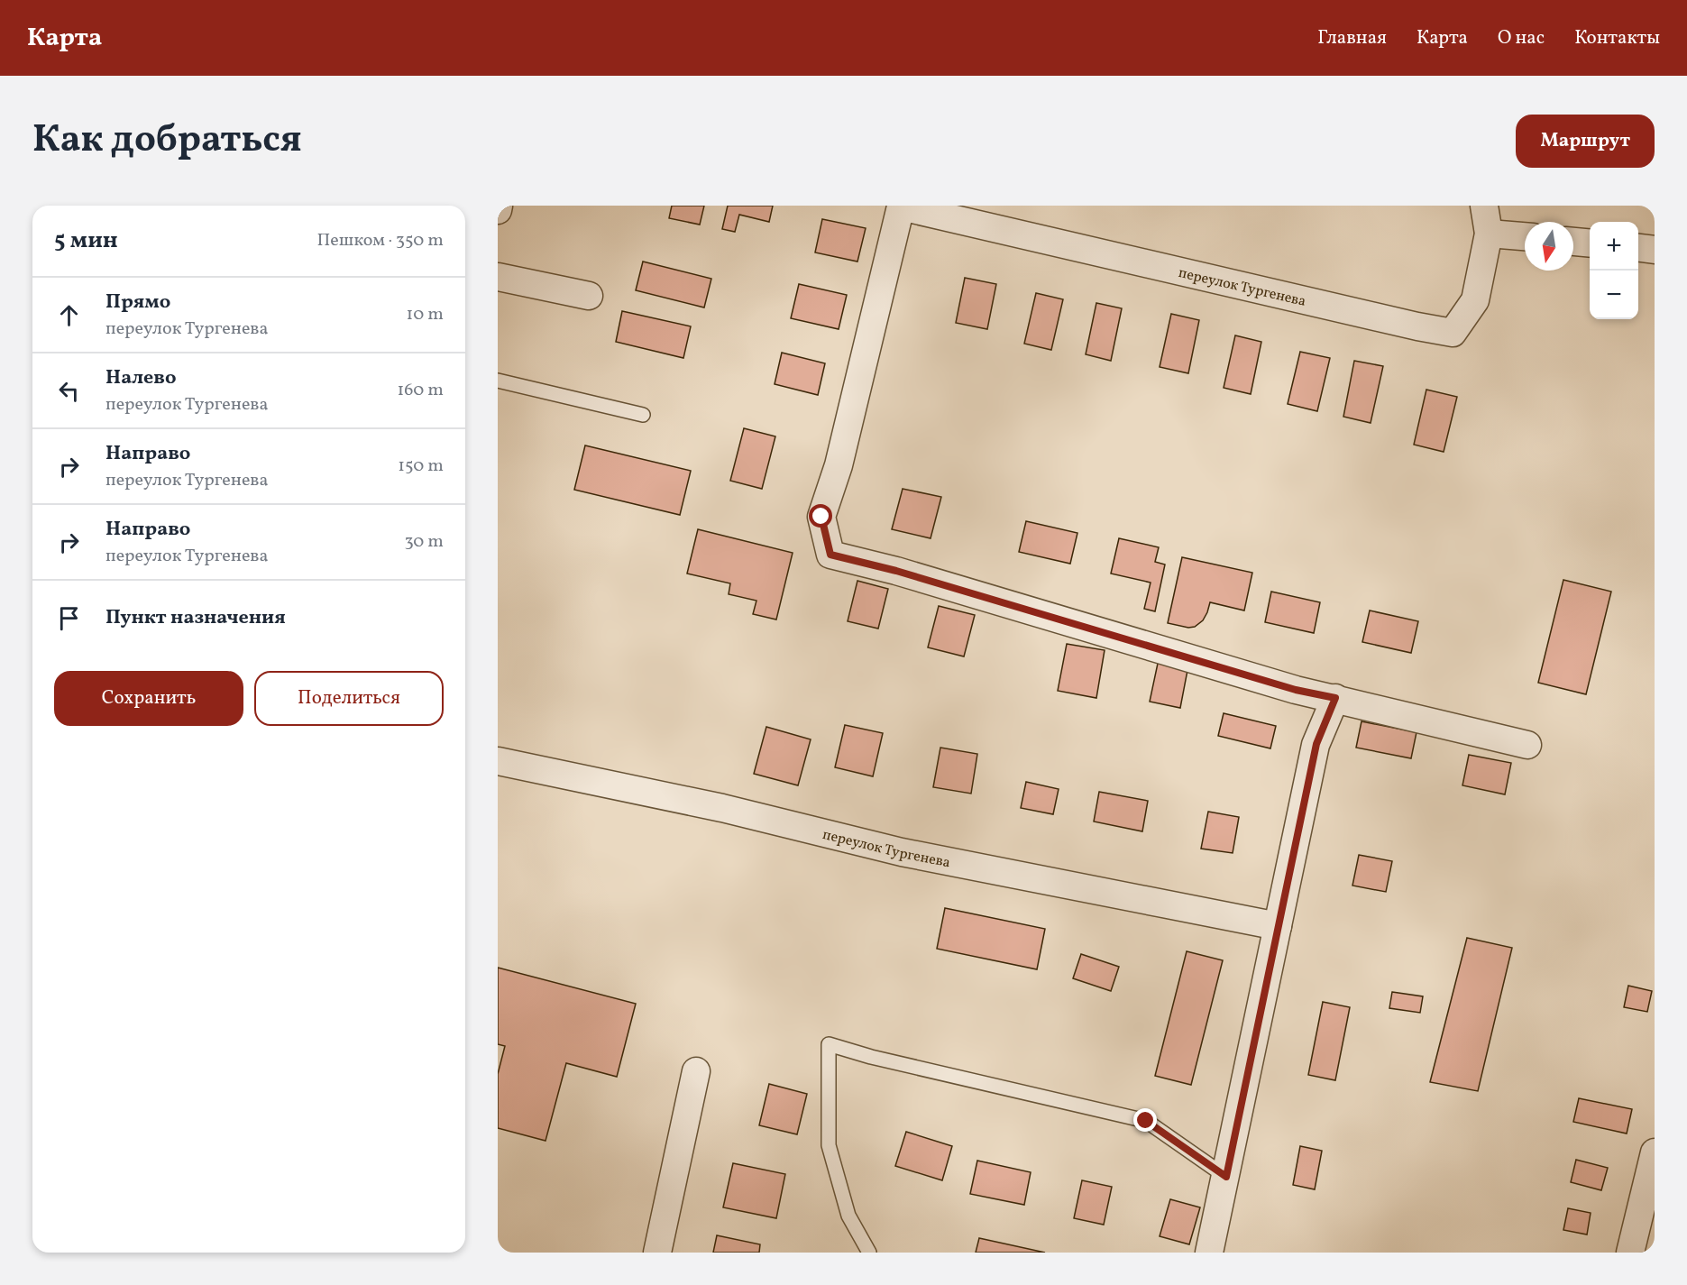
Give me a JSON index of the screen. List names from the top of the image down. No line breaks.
{"streets":{"street":["переулок Тургенева"]},"north":"bottom","page":{"header":"Карта","nav":["Главная","Карта","О нас","Контакты"],"title":"Как добраться","buttons":["Маршрут",["Сохранить","Поделиться"]],"heading":["5 мин","Пешком · 350 m"],"map_buttons":["+","−"],"list":[["Прямо","переулок Тургенева","10 m"],["Налево","переулок Тургенева","160 m"],["Направо","переулок Тургенева","150 m"],["Направо","переулок Тургенева","30 m"],"Пункт назначения"]}}
